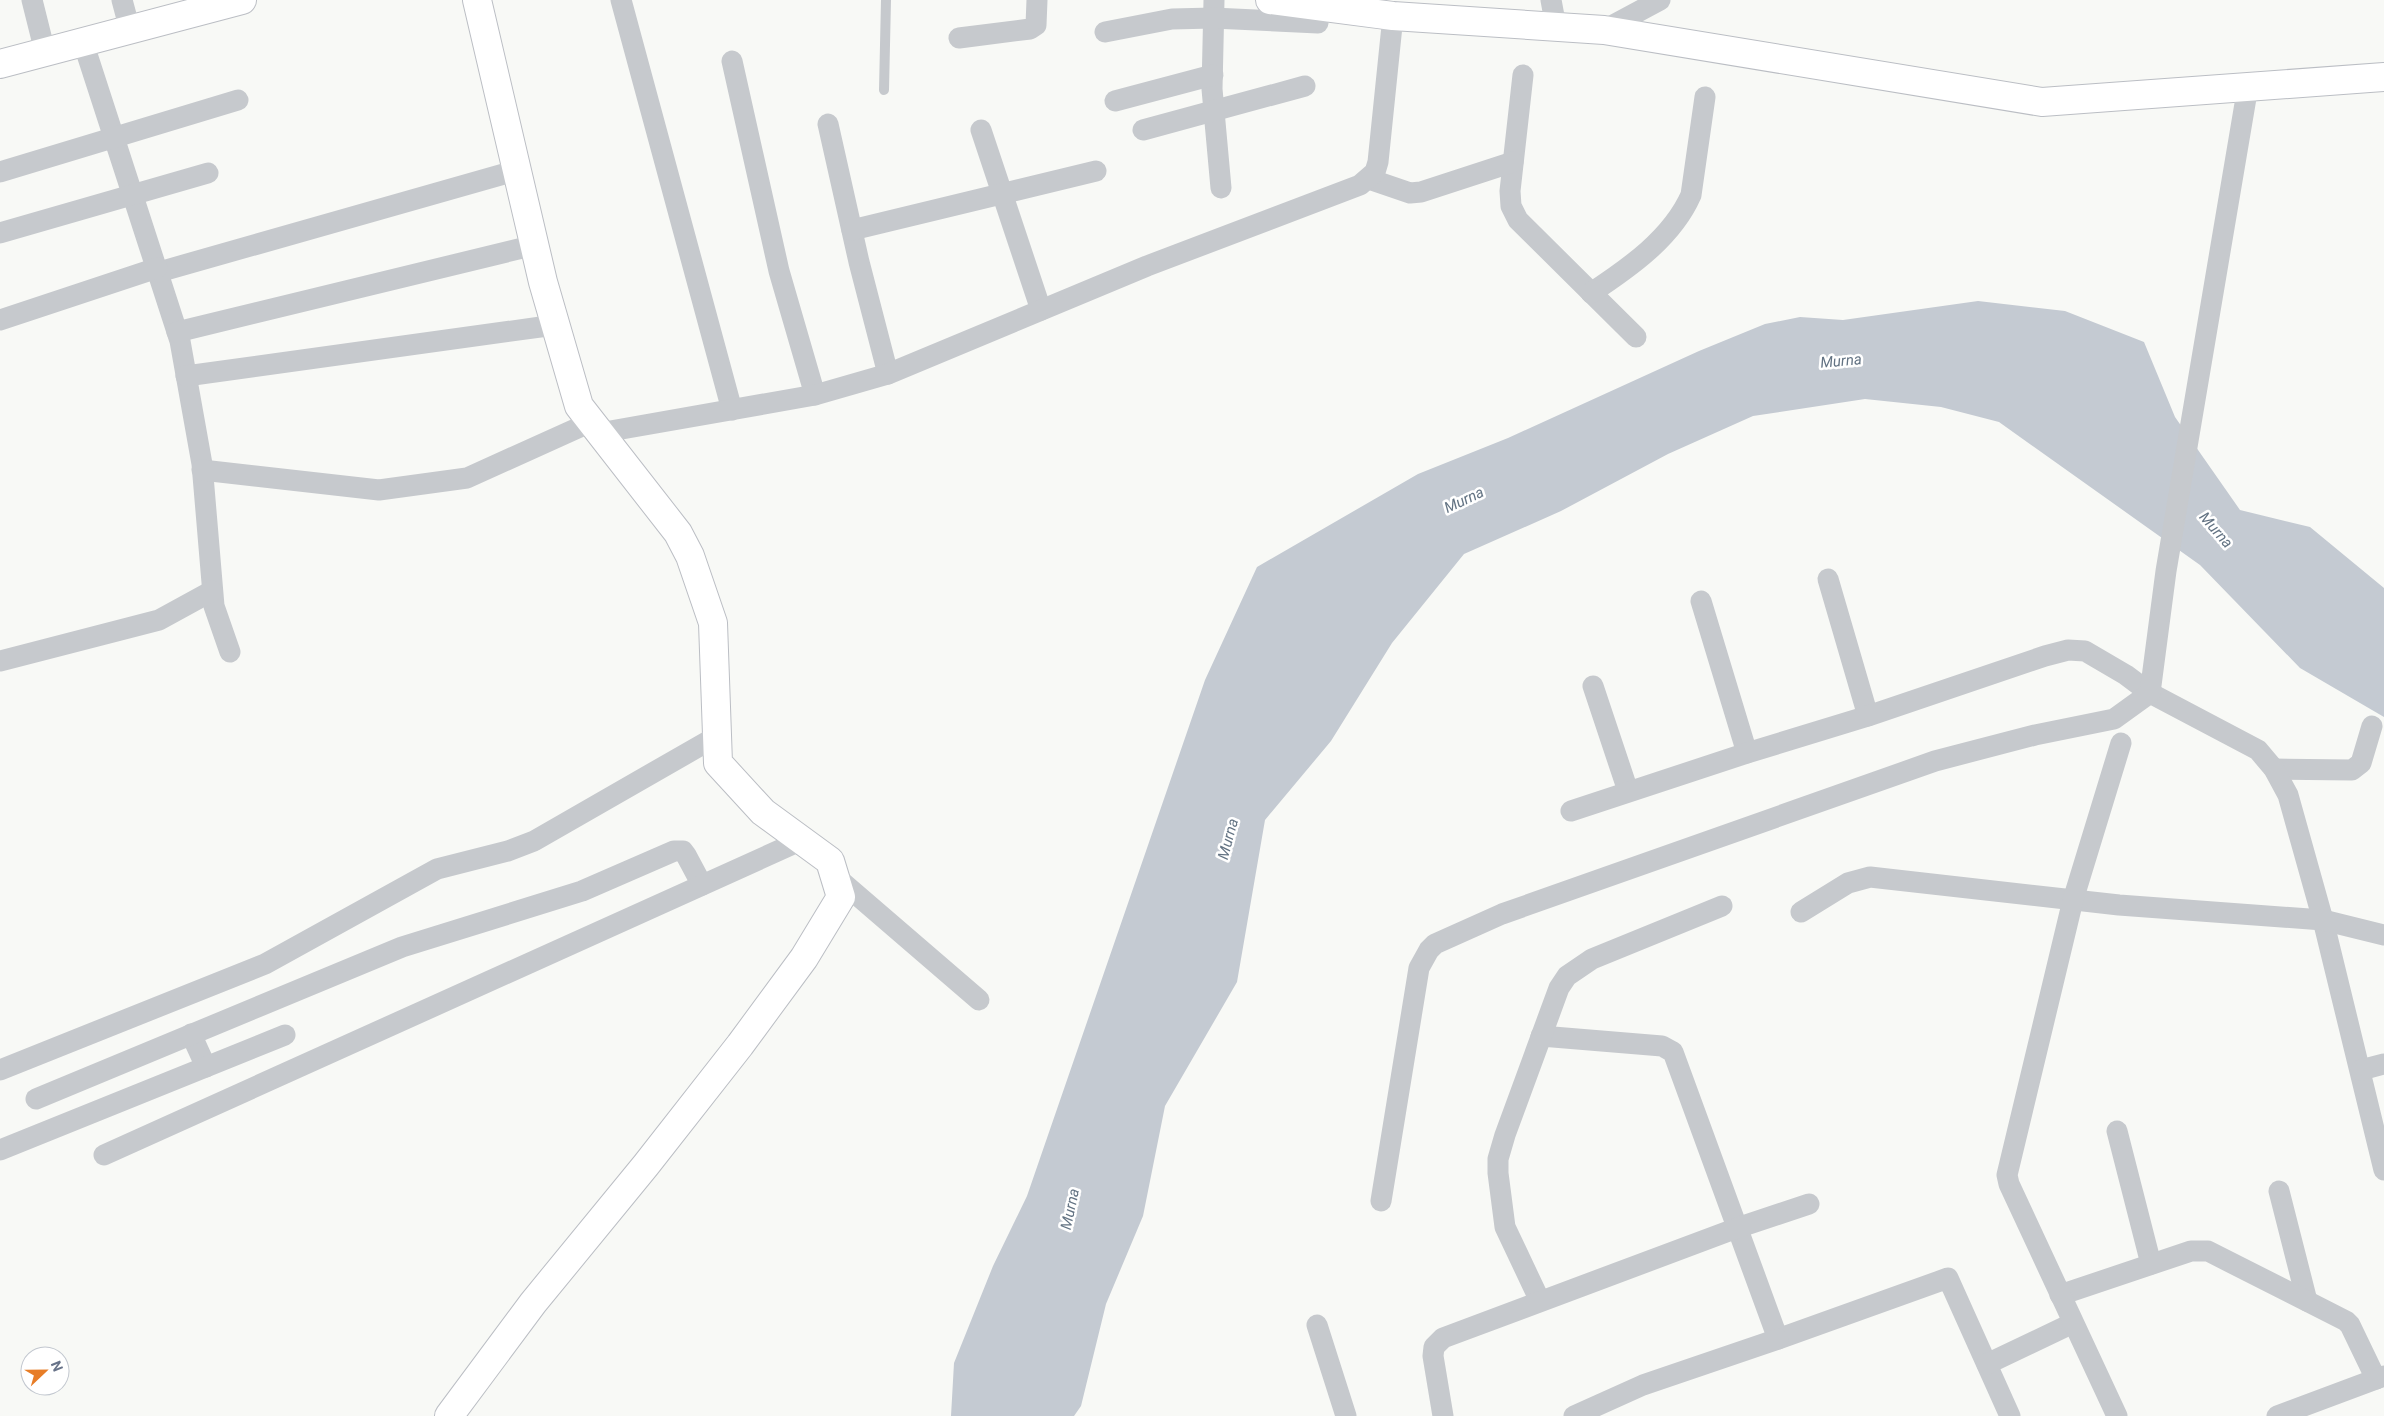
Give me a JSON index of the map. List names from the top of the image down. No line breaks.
{"water":["Murna"],"north":"right"}
